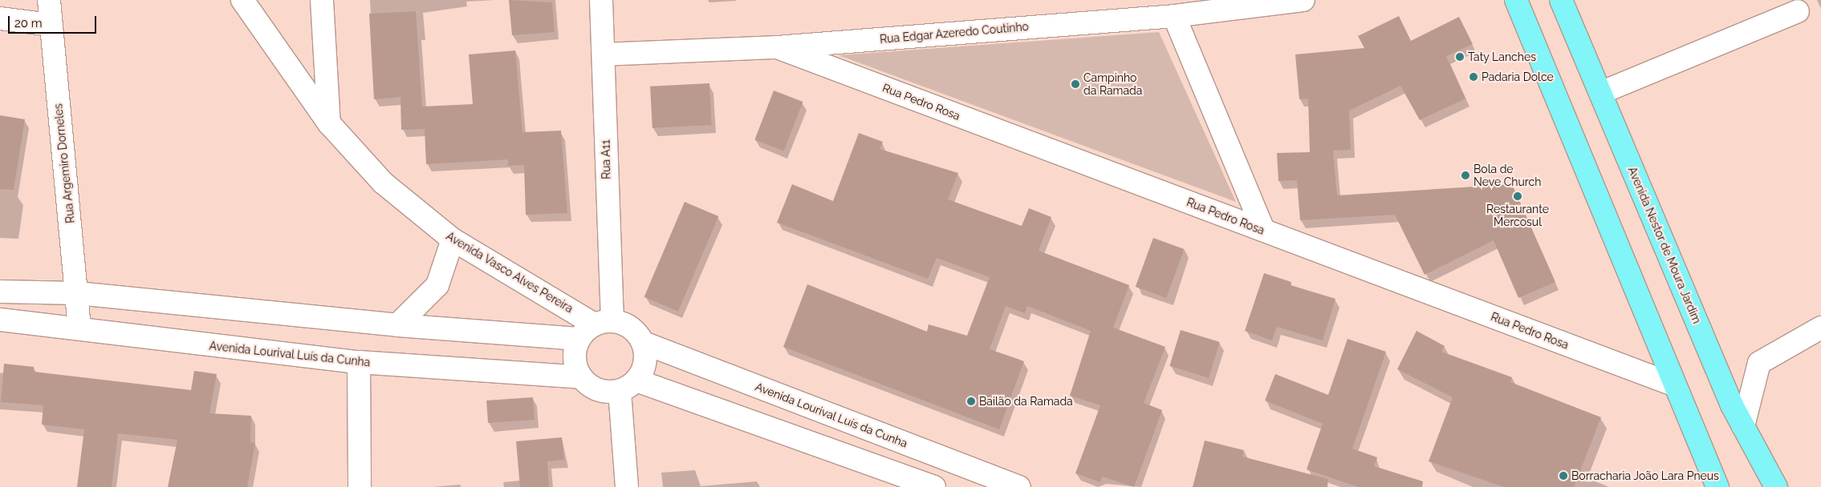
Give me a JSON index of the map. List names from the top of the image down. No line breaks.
{"streets":{"main road":["Avenida Nestor de Moura Jardim"],"street":["Rua Edgar Azeredo Coutinho","Rua Pedro Rosa","Rua A11","Rua Argemiro Dorneles","Avenida Vasco Alves Pereira","Avenida Lourival Luís da Cunha"]},"crossings":[["Rua Edgar Azeredo Coutinho","Rua Pedro Rosa"],["Rua Edgar Azeredo Coutinho","Rua A11"],["Rua A11","Avenida Vasco Alves Pereira"],["Rua A11","Avenida Lourival Luís da Cunha"],["Rua Argemiro Dorneles","Avenida Lourival Luís da Cunha"],["Avenida Vasco Alves Pereira","Avenida Lourival Luís da Cunha"]],"places":["Taty Lanches","Padaria Dolce","Campinho da Ramada","Bola de Neve Church","Restaurante Mercosul","Bailão da Ramada","Borracharia João Lara Pneus"],"scale_bar":"20 m"}
